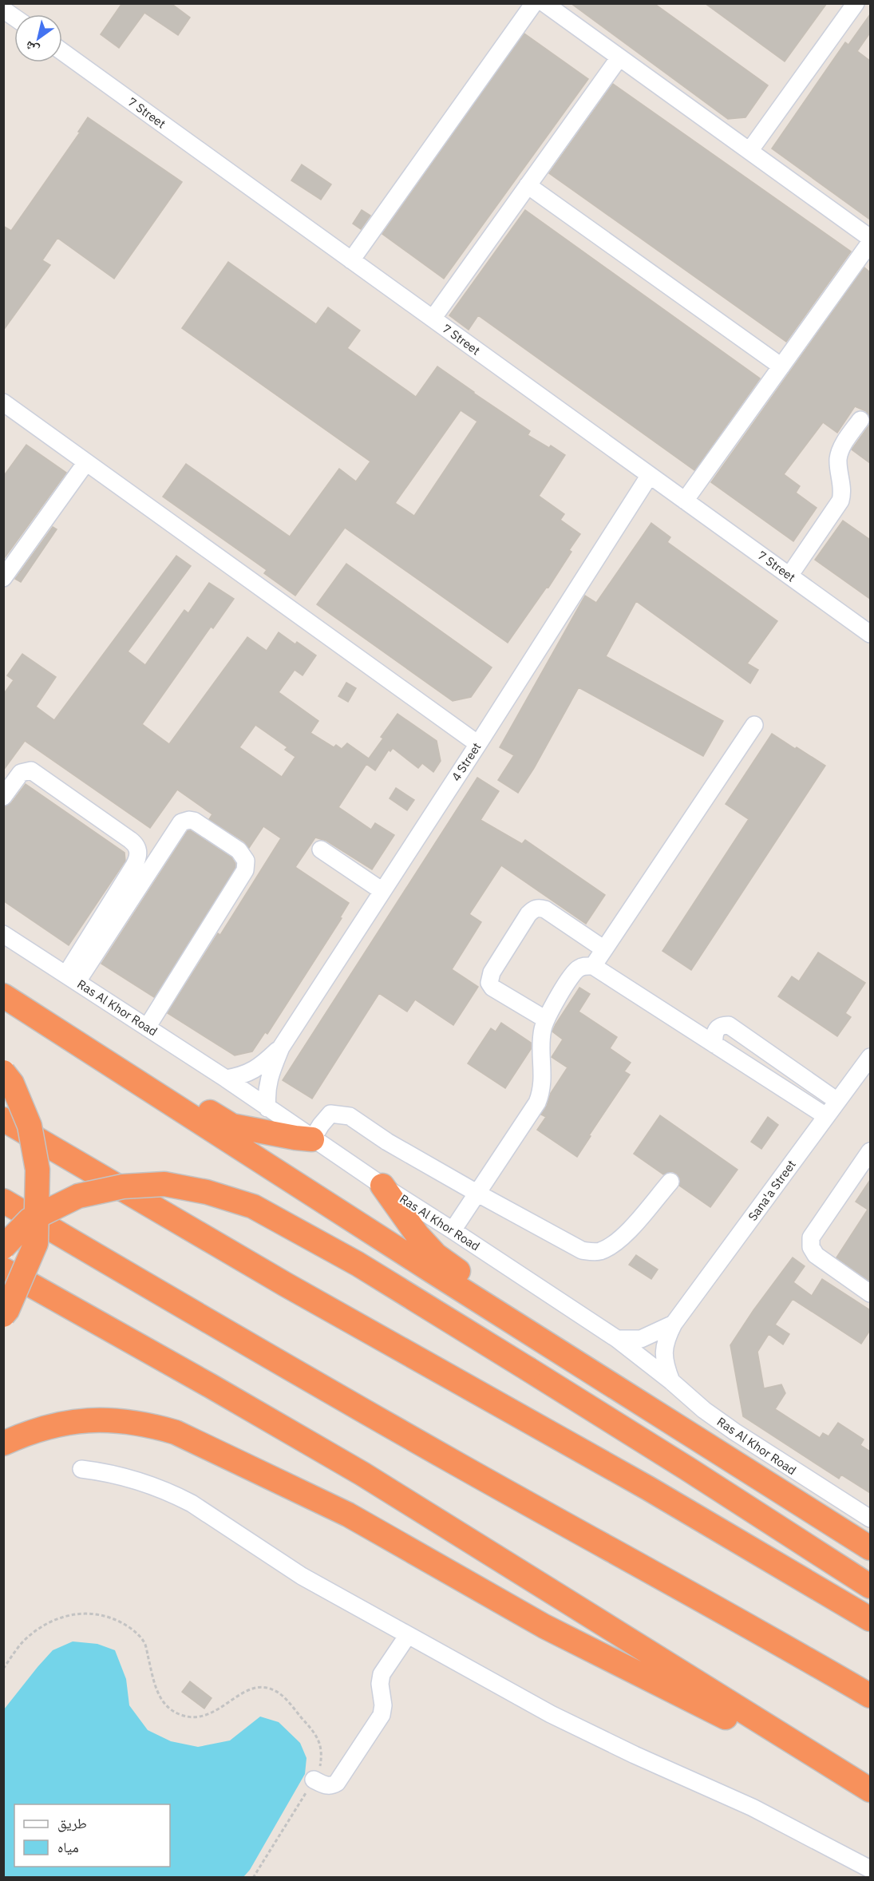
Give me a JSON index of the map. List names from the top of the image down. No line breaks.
{"streets":{"street":["7 Street","4 Street","Ras Al Khor Road","Sana'a Street"]},"crossings":[["7 Street","4 Street"],["4 Street","Ras Al Khor Road"],["Ras Al Khor Road","Sana'a Street"]],"legend":["طريق","مياه"],"north":"bottom left"}
